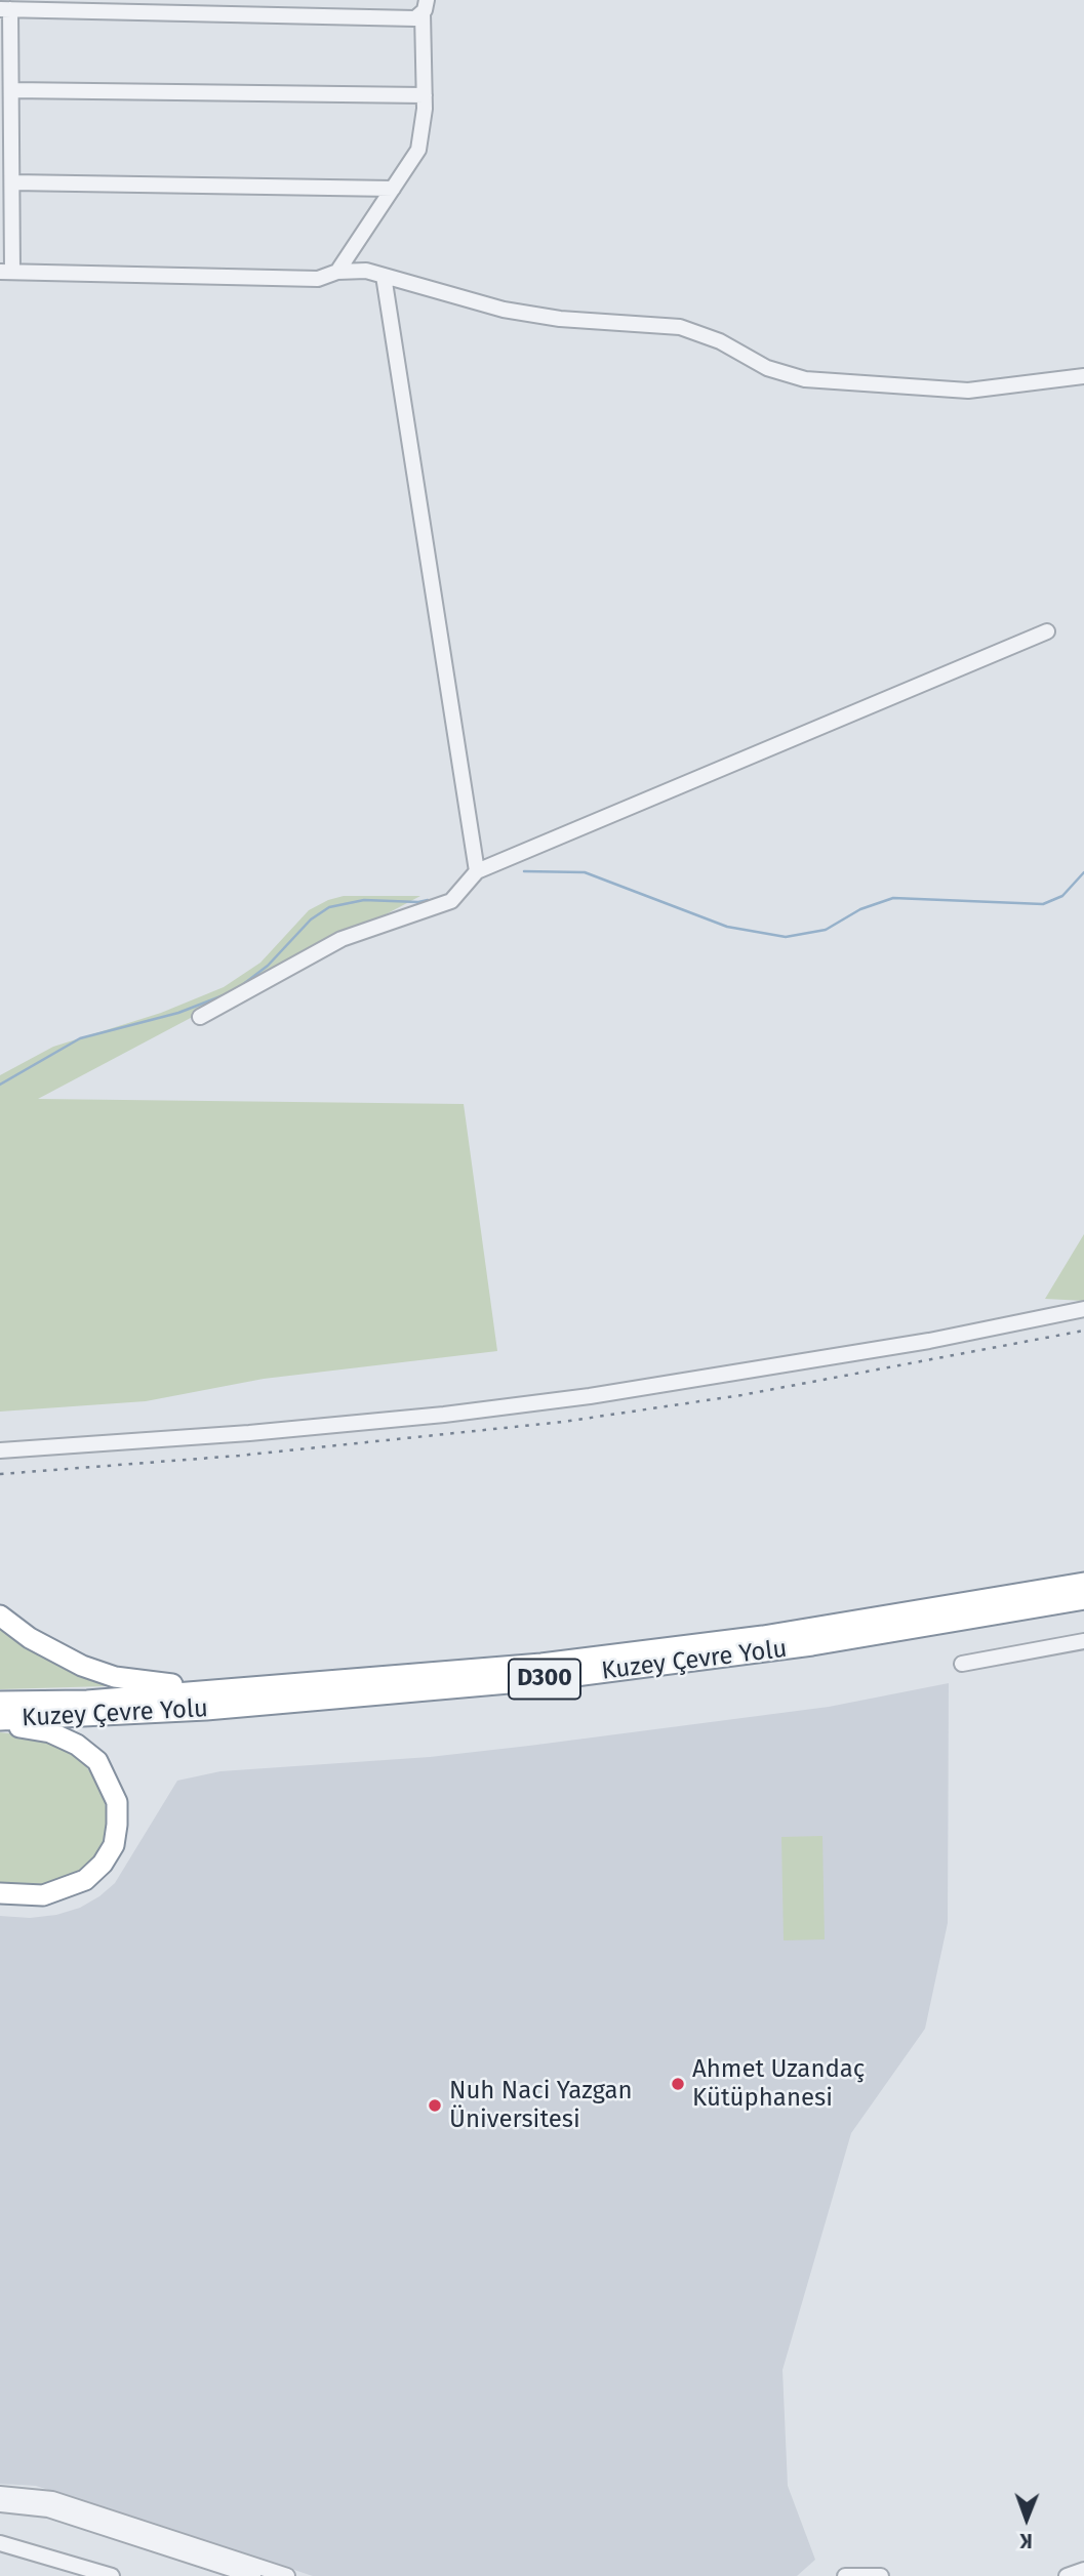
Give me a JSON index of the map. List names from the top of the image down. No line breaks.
{"streets":{"highway":["Kuzey Çevre Yolu","D300"]},"places":["Ahmet Uzandaç Kütüphanesi","Nuh Naci Yazgan Üniversitesi"],"north":"bottom"}
